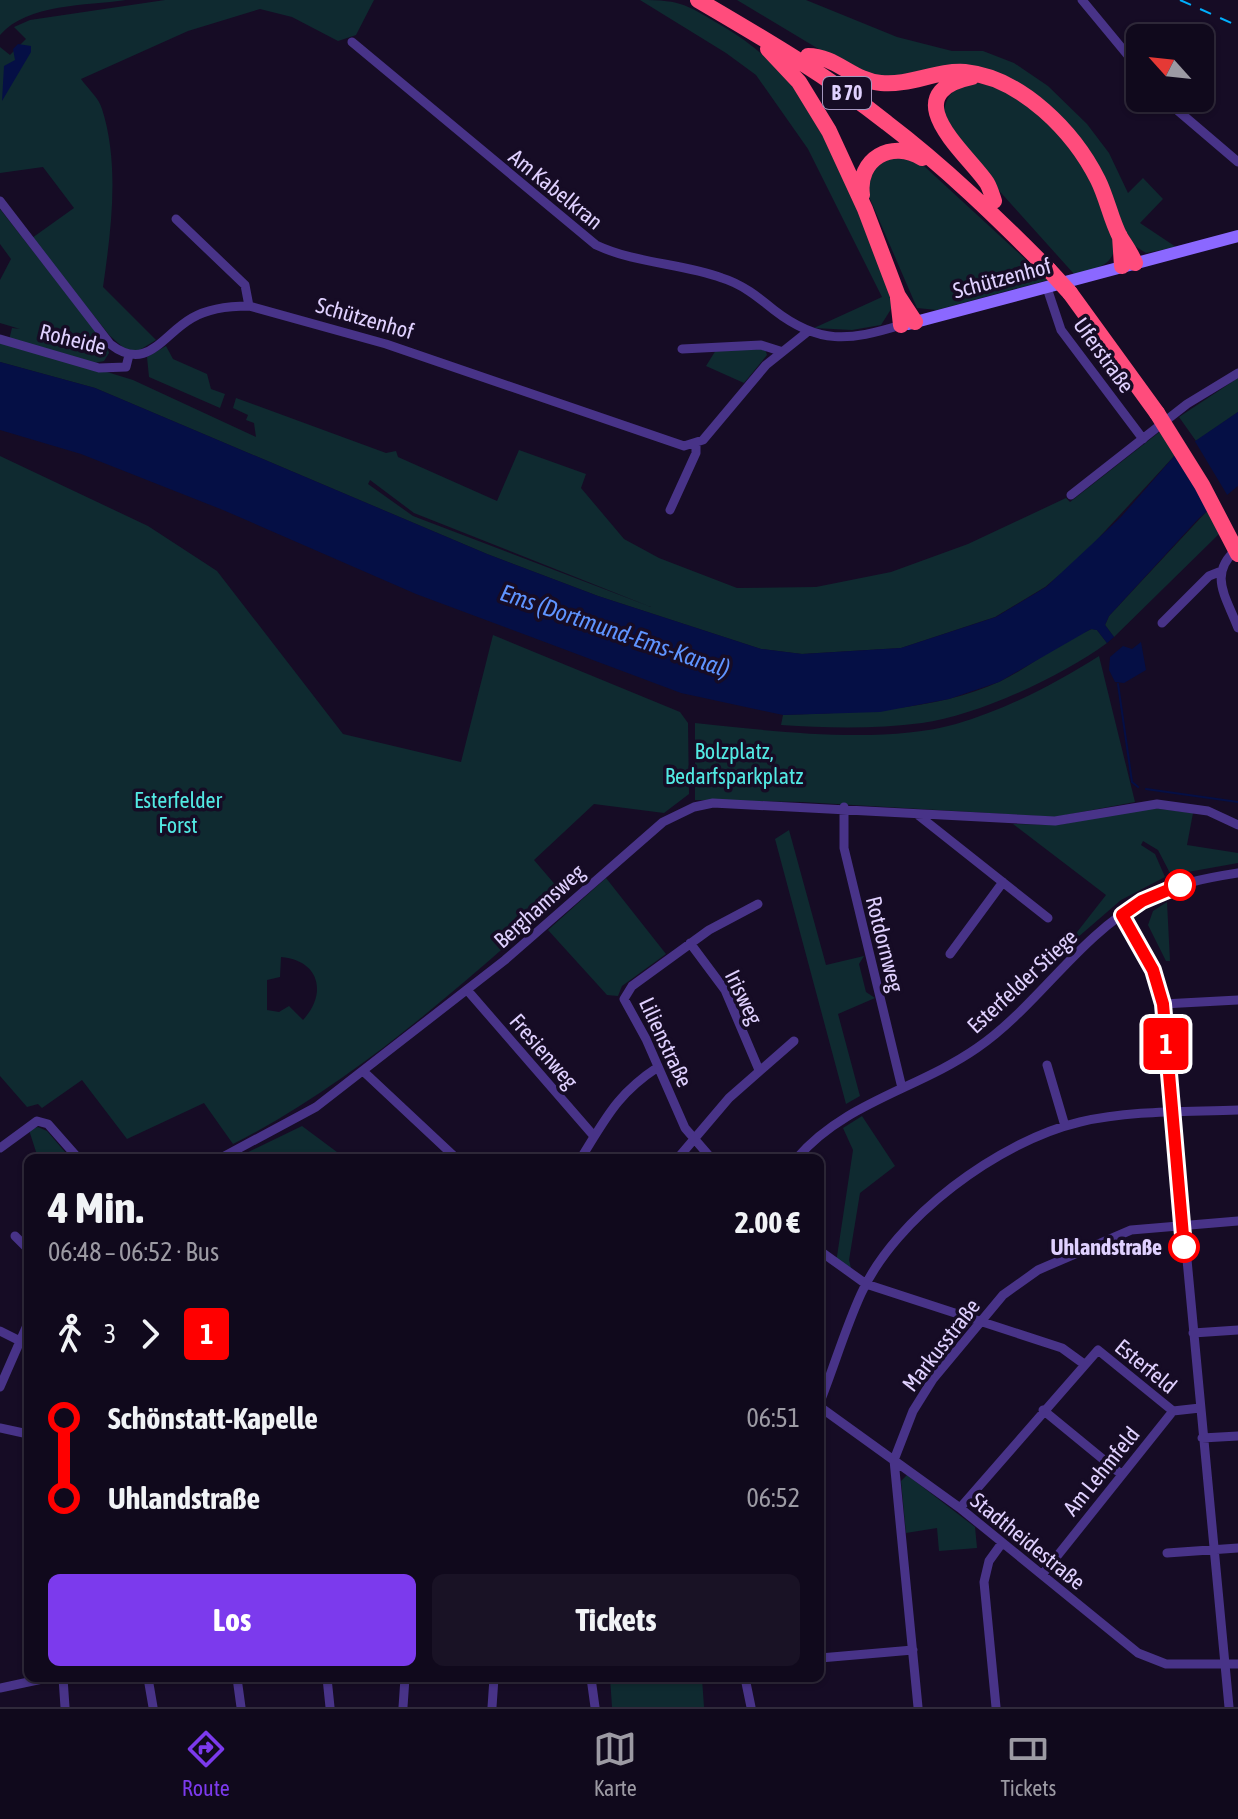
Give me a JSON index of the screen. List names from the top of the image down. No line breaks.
{"streets":{"highway":["B 70"],"street":["Am Kabelkran","Schützenhof","Roheide","Uferstraße","Berghamsweg","Rotdornweg","Esterfelder Stiege","Irisweg","Lilienstraße","Fresienweg","Markusstraße","Esterfeld","Am Lehmfeld","Stadtheidestraße"]},"crossings":[["Am Kabelkran","Schützenhof"],["Schützenhof","Roheide"],["Schützenhof","Uferstraße"],["Berghamsweg","Rotdornweg"],["Berghamsweg","Fresienweg"],["Rotdornweg","Esterfelder Stiege"],["Irisweg","Lilienstraße"],["Markusstraße","Stadtheidestraße"],["Esterfeld","Am Lehmfeld"],["Am Lehmfeld","Stadtheidestraße"]],"water":["Ems (Dortmund-Ems-Kanal)"],"parks":["Bolzplatz, Bedarfsparkplatz","Esterfelder Forst"],"places":["Uhlandstraße"],"lines":["bus line 1"],"north":"top left","page":{"on_map":"1","heading":["4 Min.","06:48 – 06:52 · Bus","2.00 €"],"legs":["3","1"],"list":[{"name":"Schönstatt-Kapelle","value":"06:51"},{"name":"Uhlandstraße","value":"06:52"}],"buttons":["Los","Tickets"],"tabs":["Route","Karte","Tickets"]}}
